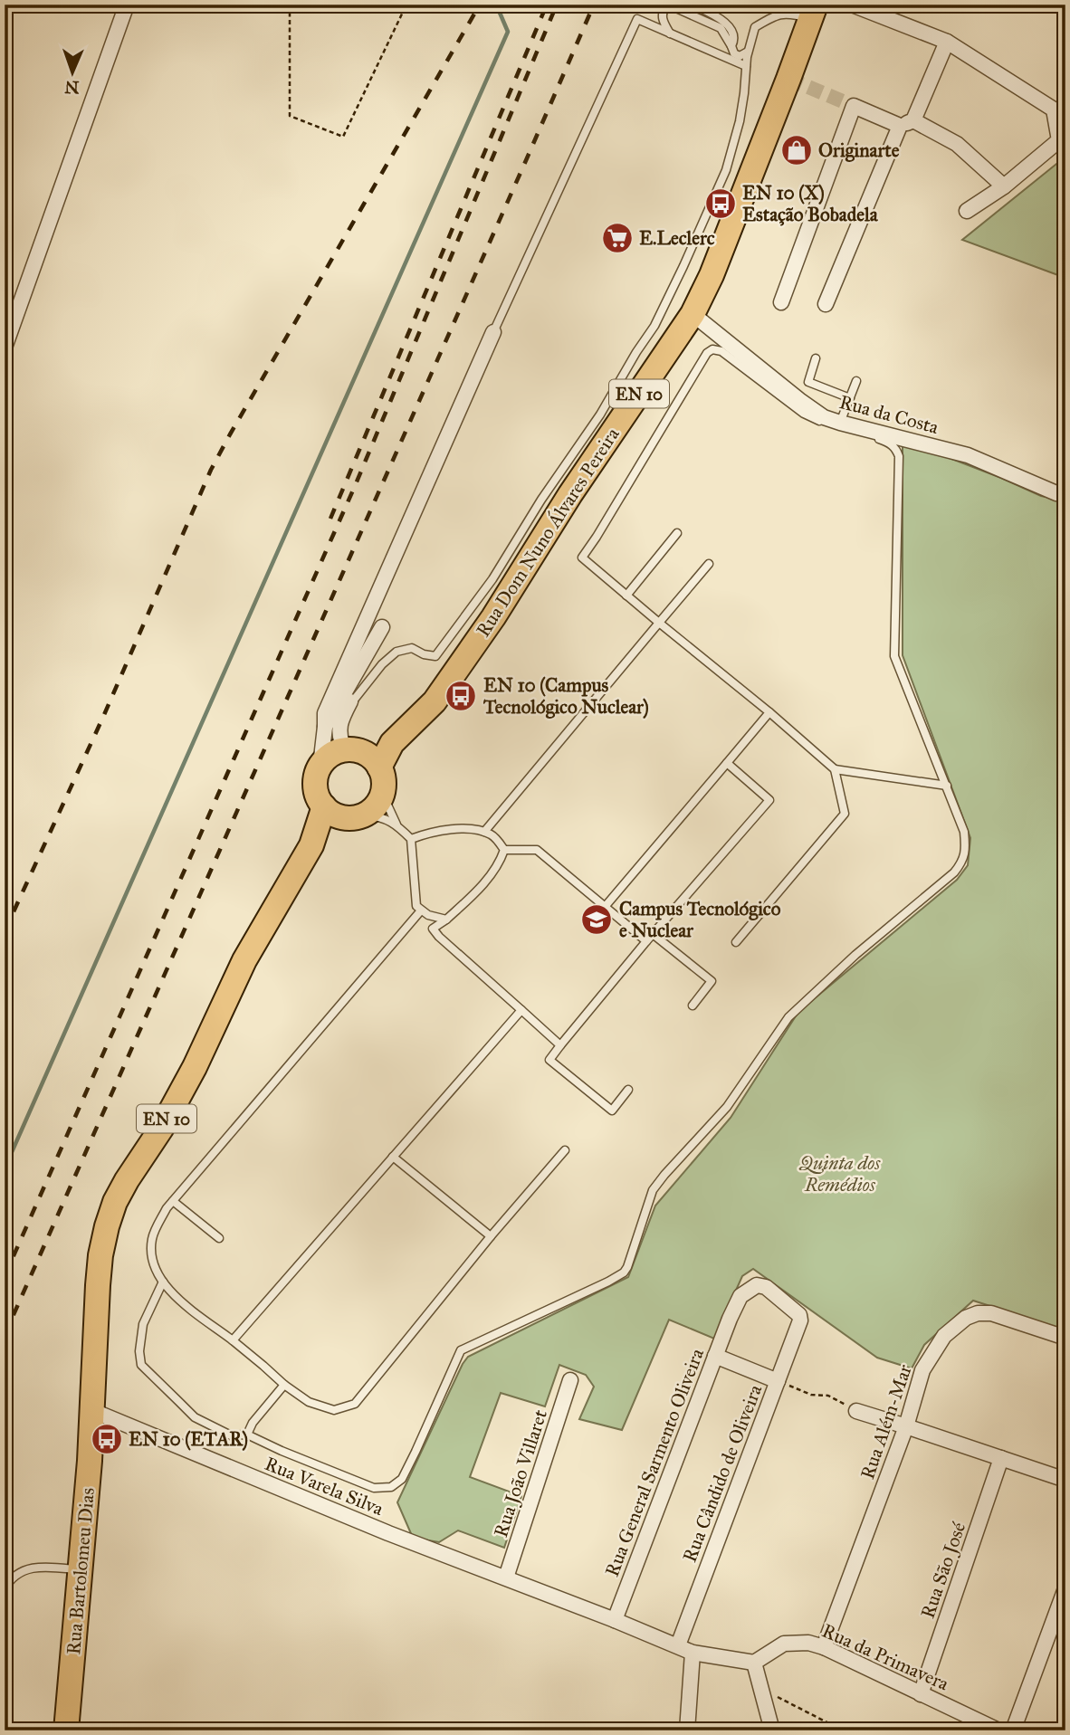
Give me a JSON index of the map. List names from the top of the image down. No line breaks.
{"streets":{"main road":["EN 10","Rua Dom Nuno Álvares Pereira","Rua Bartolomeu Dias"],"street":["Rua da Costa","Rua Além-Mar","Rua General Sarmento Oliveira","Rua João Villaret","Rua Cândido de Oliveira","Rua Varela Silva","Rua São José","Rua da Primavera"]},"crossings":[["EN 10","Rua Dom Nuno Álvares Pereira"],["EN 10","Rua Varela Silva"],["EN 10","Rua Bartolomeu Dias"],["Rua da Costa","Rua Dom Nuno Álvares Pereira"],["Rua Além-Mar","Rua da Primavera"],["Rua General Sarmento Oliveira","Rua Cândido de Oliveira"],["Rua João Villaret","Rua Varela Silva"],["Rua Varela Silva","Rua Bartolomeu Dias"],["Rua São José","Rua da Primavera"]],"parks":["Quinta dos Remédios"],"places":{"shop":["Originarte"],"bus stop":["EN 10 (X) Estação Bobadela","EN 10 (Campus Tecnológico Nuclear)","EN 10 (ETAR)"],"supermarket":["E.Leclerc"],"school or university":["Campus Tecnológico e Nuclear"]},"north":"bottom"}
